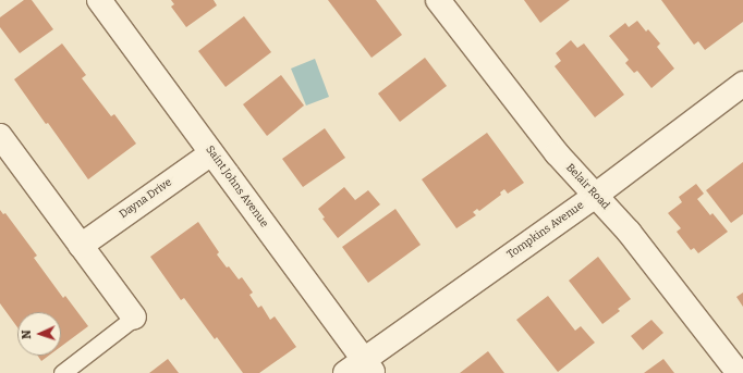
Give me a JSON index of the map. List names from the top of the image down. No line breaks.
{"streets":{"street":["Saint Johns Avenue","Belair Road","Dayna Drive","Tompkins Avenue"]},"crossings":[["Saint Johns Avenue","Dayna Drive"],["Saint Johns Avenue","Tompkins Avenue"],["Belair Road","Tompkins Avenue"]],"north":"left"}
